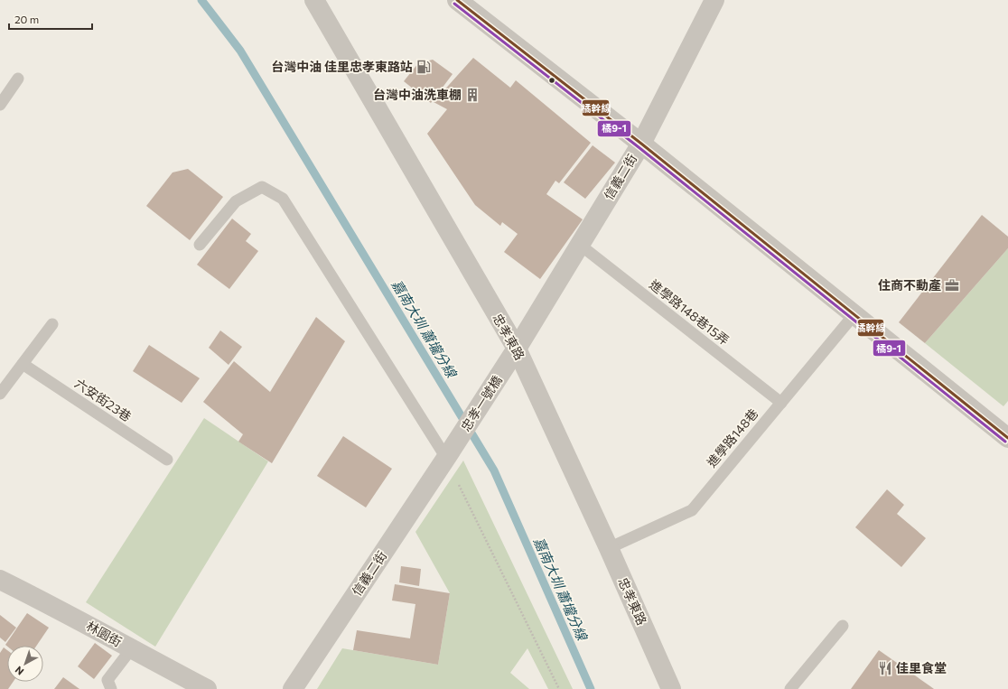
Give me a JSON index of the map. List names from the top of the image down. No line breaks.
{"streets":{"street":["信義二街","忠孝東路","忠孝一號橋","林園街"],"lane":["進學路148巷15弄","六安街23巷","進學路148巷"]},"crossings":[["信義二街","進學路148巷15弄"],["信義二街","忠孝東路"],["信義二街","忠孝一號橋"],["進學路148巷15弄","進學路148巷"],["忠孝東路","忠孝一號橋"],["忠孝東路","進學路148巷"]],"water":["嘉南大圳 蕭壠分線"],"places":{"fuel station":["台灣中油 佳里忠孝東路站"],"building":["台灣中油洗車棚"],"office":["住商不動產"],"restaurant":["佳里食堂"]},"lines":["transit line 橘幹線","transit line 橘9-1"],"scale_bar":"20 m","north":"bottom left"}
